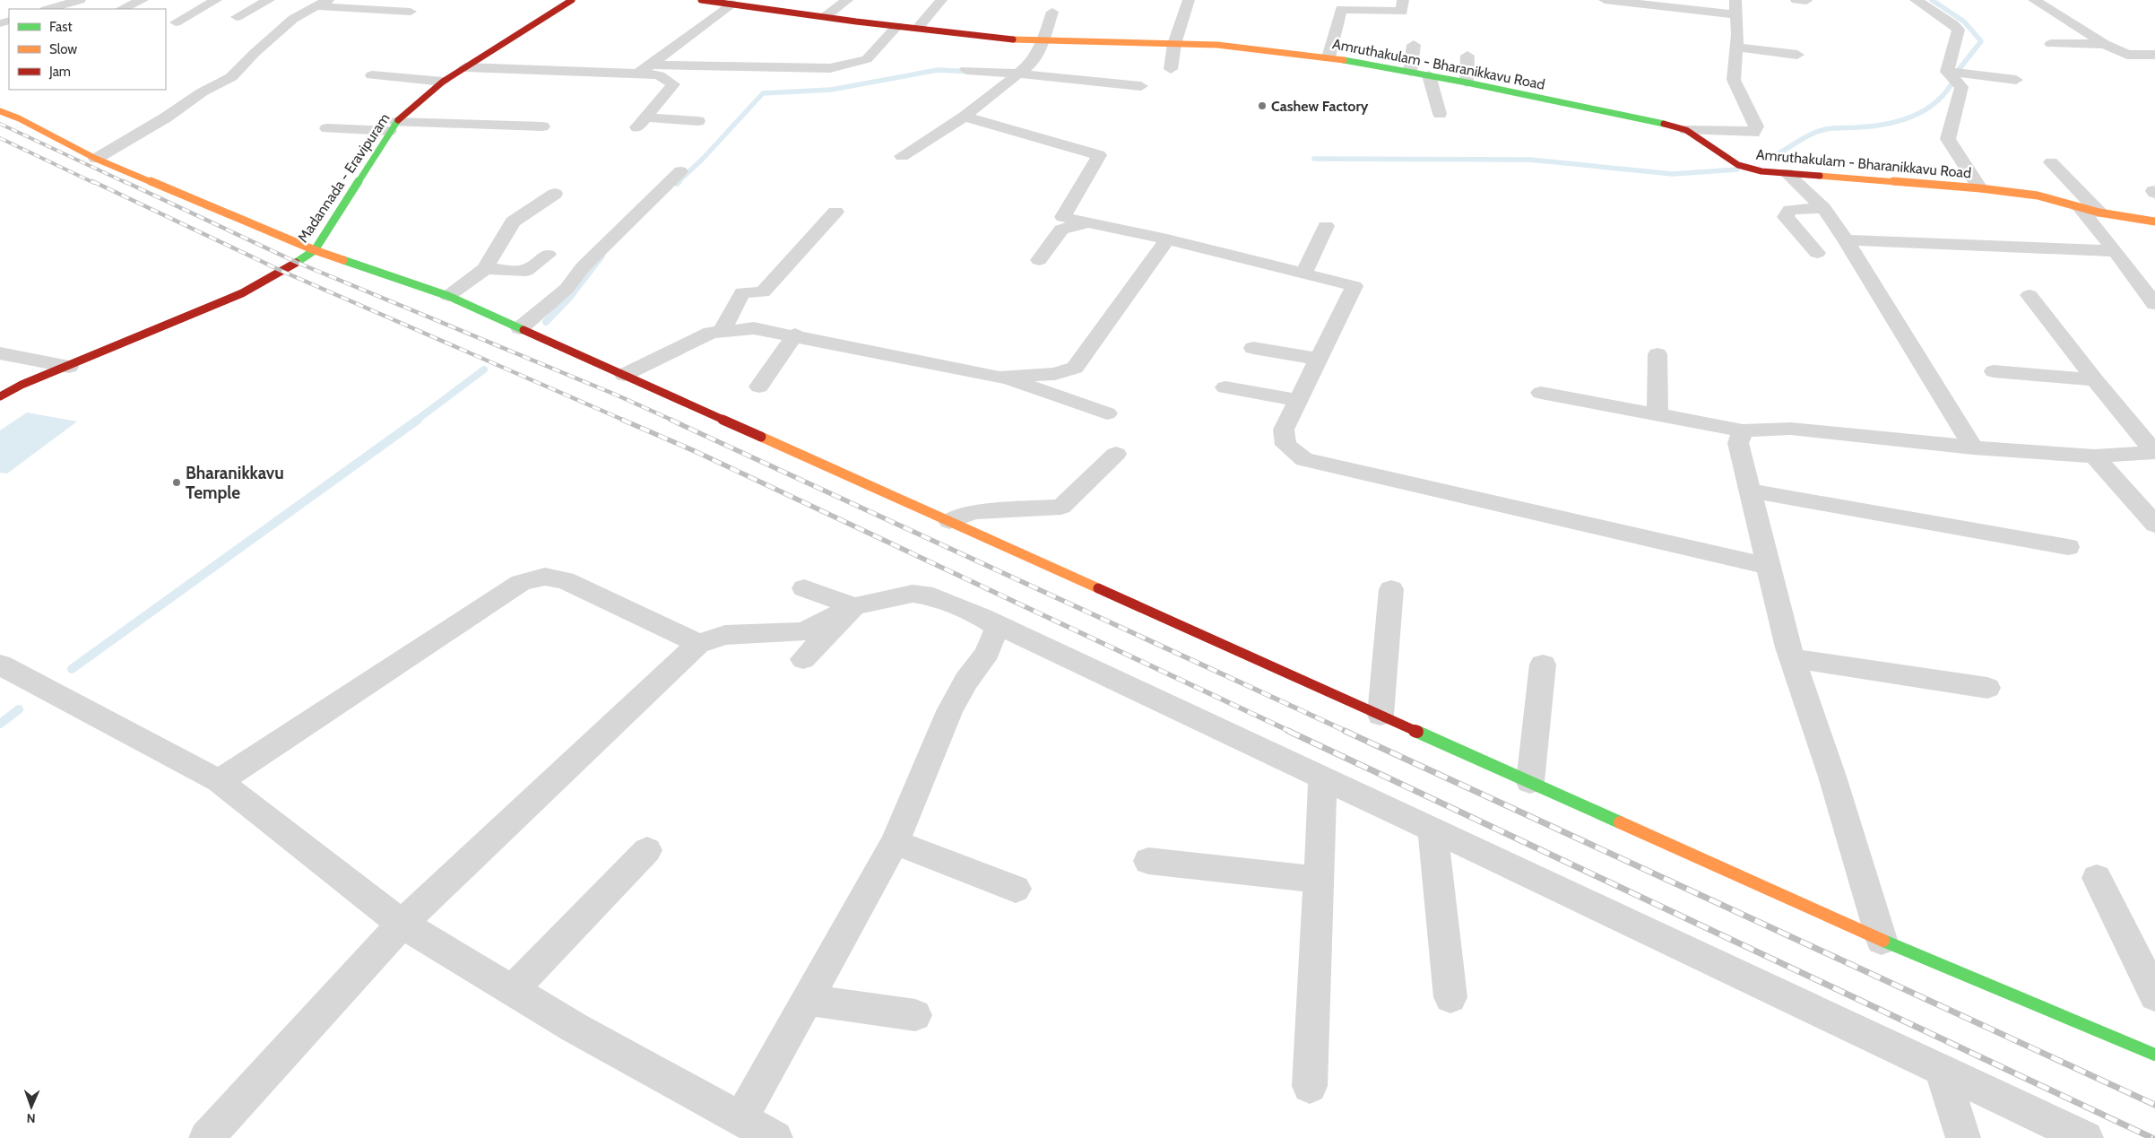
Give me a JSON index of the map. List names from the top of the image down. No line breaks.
{"streets":{"street":["Amruthakulam - Bharanikkavu Road","Madannada - Eravipuram"]},"places":["Cashew Factory","Bharanikkavu Temple"],"legend":["Fast","Slow","Jam"],"north":"bottom"}
